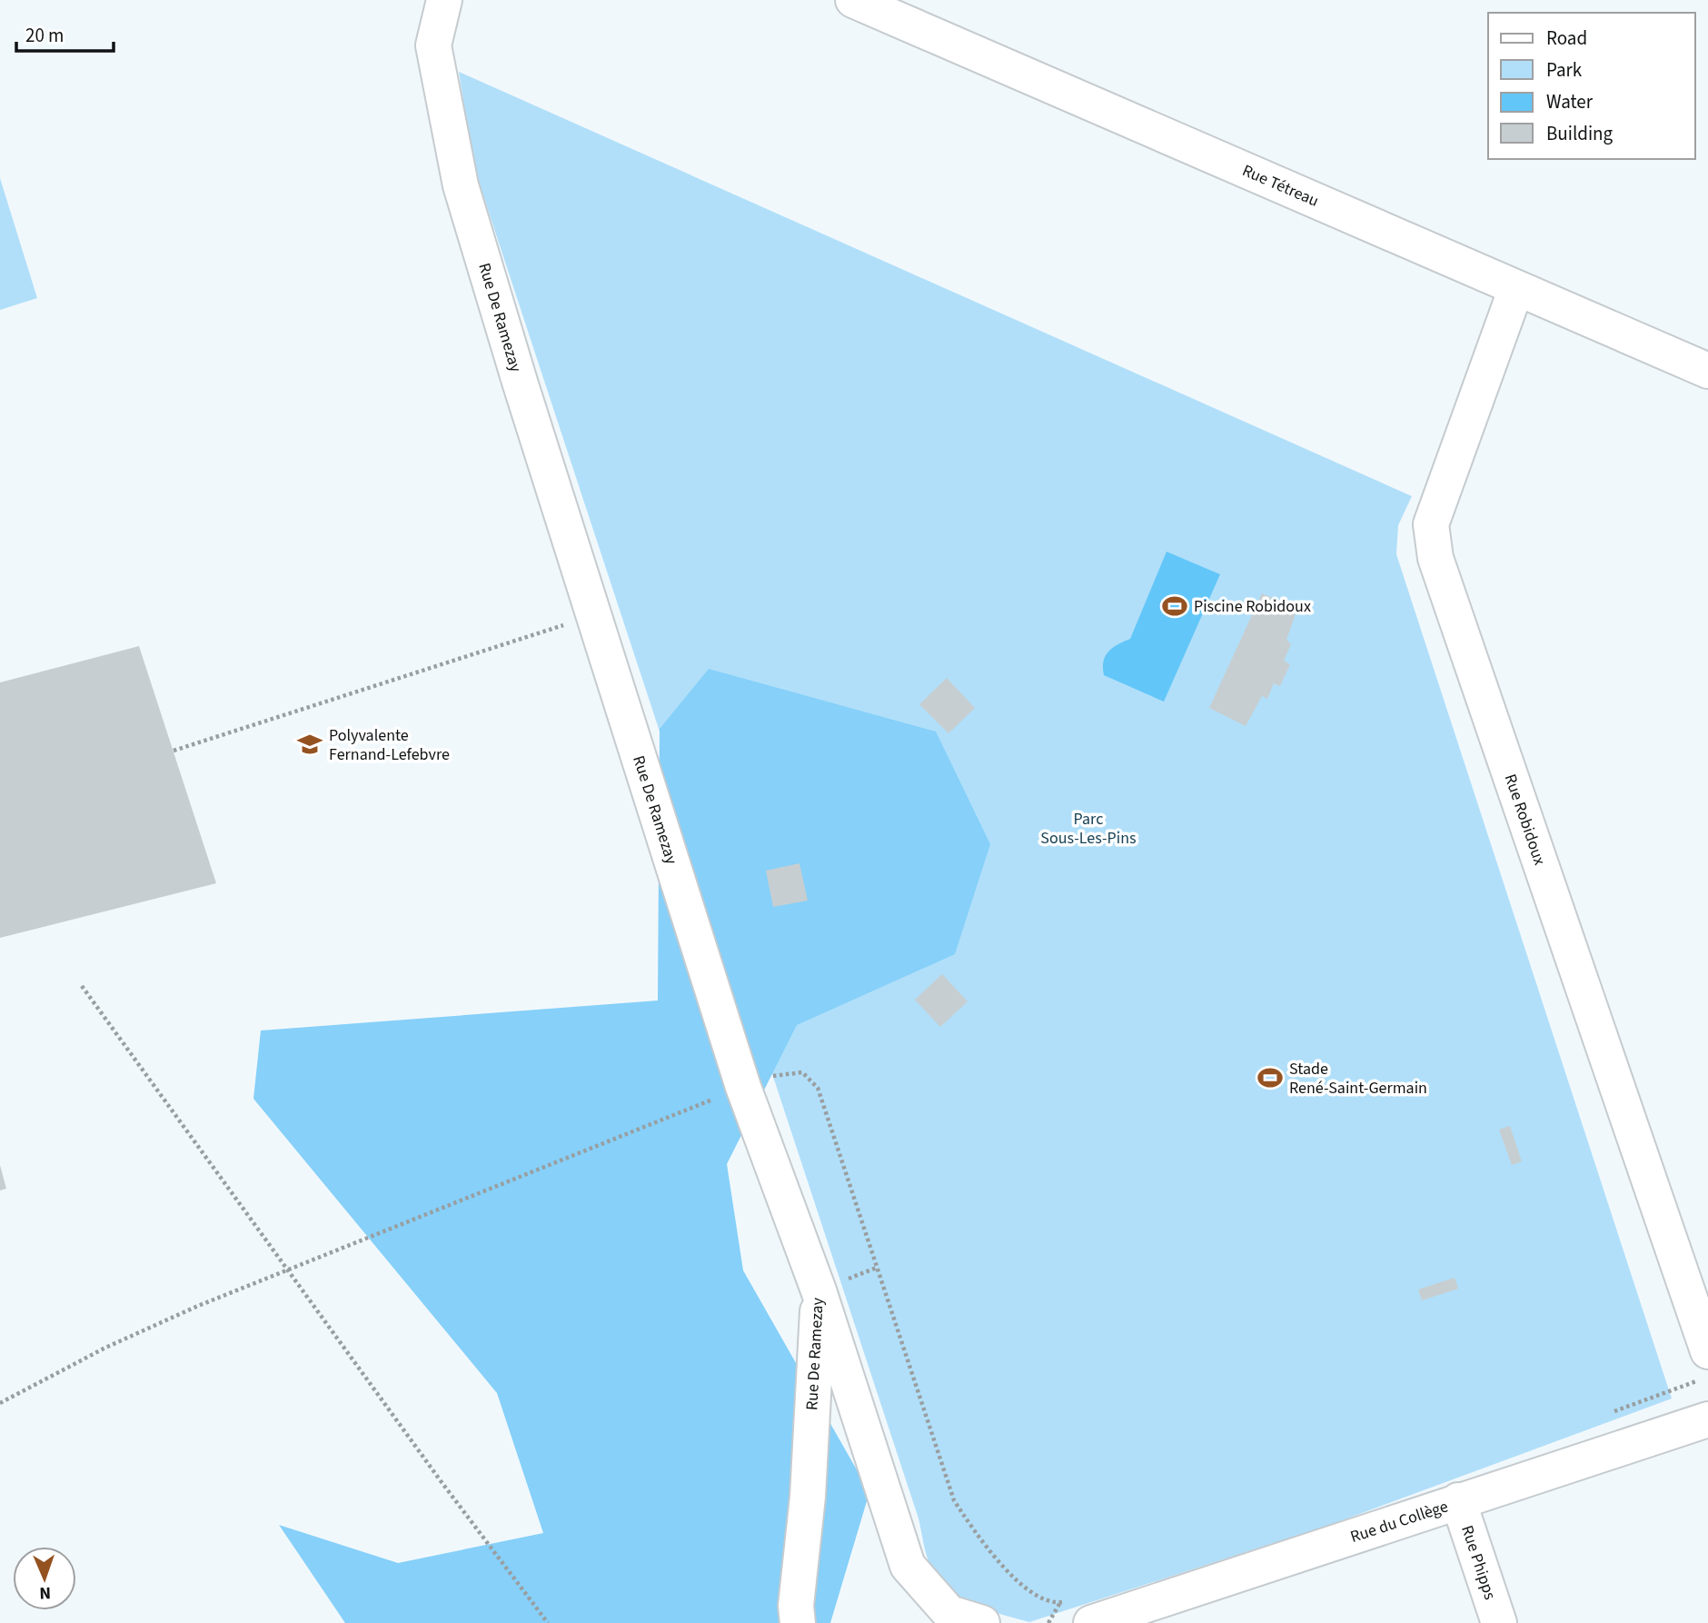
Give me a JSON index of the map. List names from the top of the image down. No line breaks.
{"streets":{"street":["Rue Tétreau","Rue De Ramezay","Rue Robidoux","Rue du Collège","Rue Phipps"]},"crossings":[["Rue Tétreau","Rue Robidoux"],["Rue du Collège","Rue Phipps"]],"parks":["Parc Sous-Les-Pins"],"places":{"sports":["Piscine Robidoux","Stade René-Saint-Germain"],"school or university":["Polyvalente Fernand-Lefebvre"]},"legend":["Road","Park","Water","Building"],"scale_bar":"20 m","north":"bottom"}
